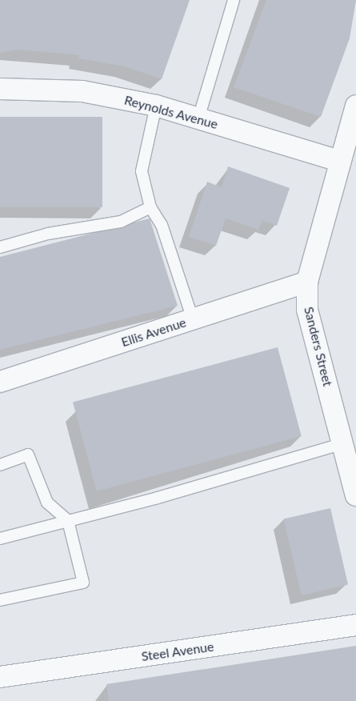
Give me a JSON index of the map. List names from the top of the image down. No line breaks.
{"streets":{"street":["Reynolds Avenue","Ellis Avenue","Sanders Street","Steel Avenue"]},"crossings":[["Reynolds Avenue","Sanders Street"],["Ellis Avenue","Sanders Street"]]}
